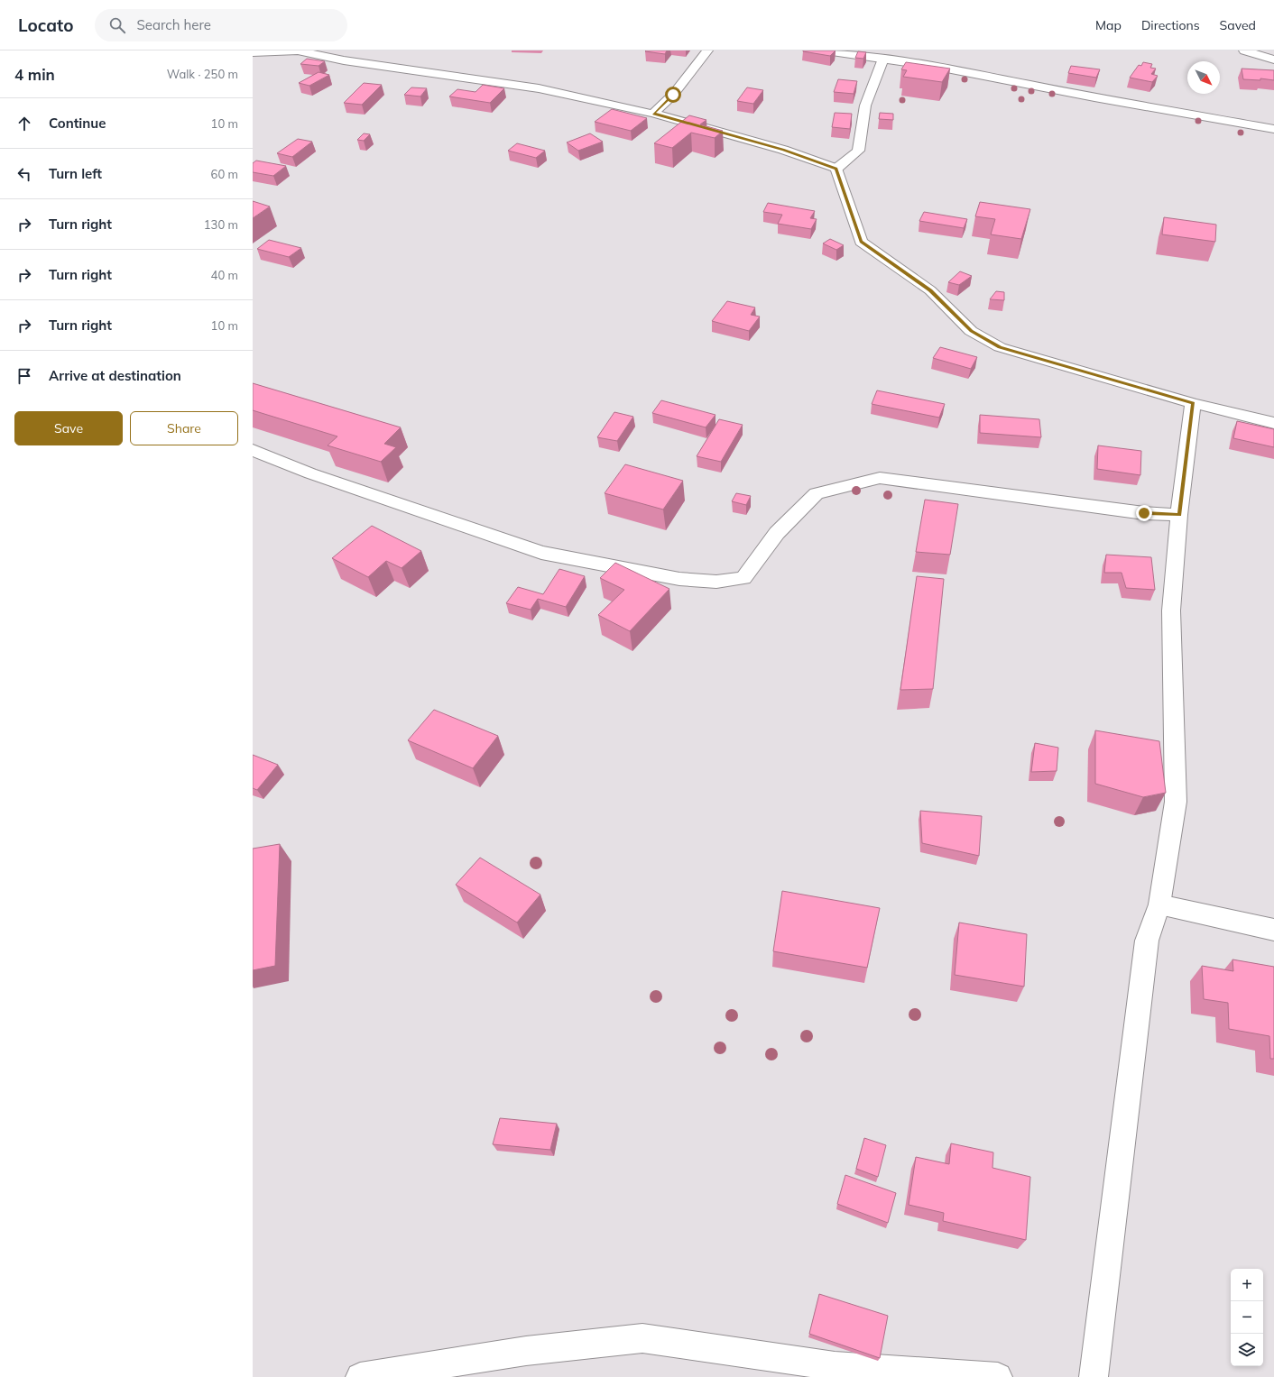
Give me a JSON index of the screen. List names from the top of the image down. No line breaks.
{"north":"bottom right","page":{"header":"Locato","search":"Search here","nav":["Map","Directions","Saved"],"heading":["4 min","Walk · 250 m"],"list":[["Continue","10 m"],["Turn left","60 m"],["Turn right","130 m"],["Turn right","40 m"],["Turn right","10 m"],"Arrive at destination"],"buttons":["Save","Share"],"map_buttons":["+","−"]}}
